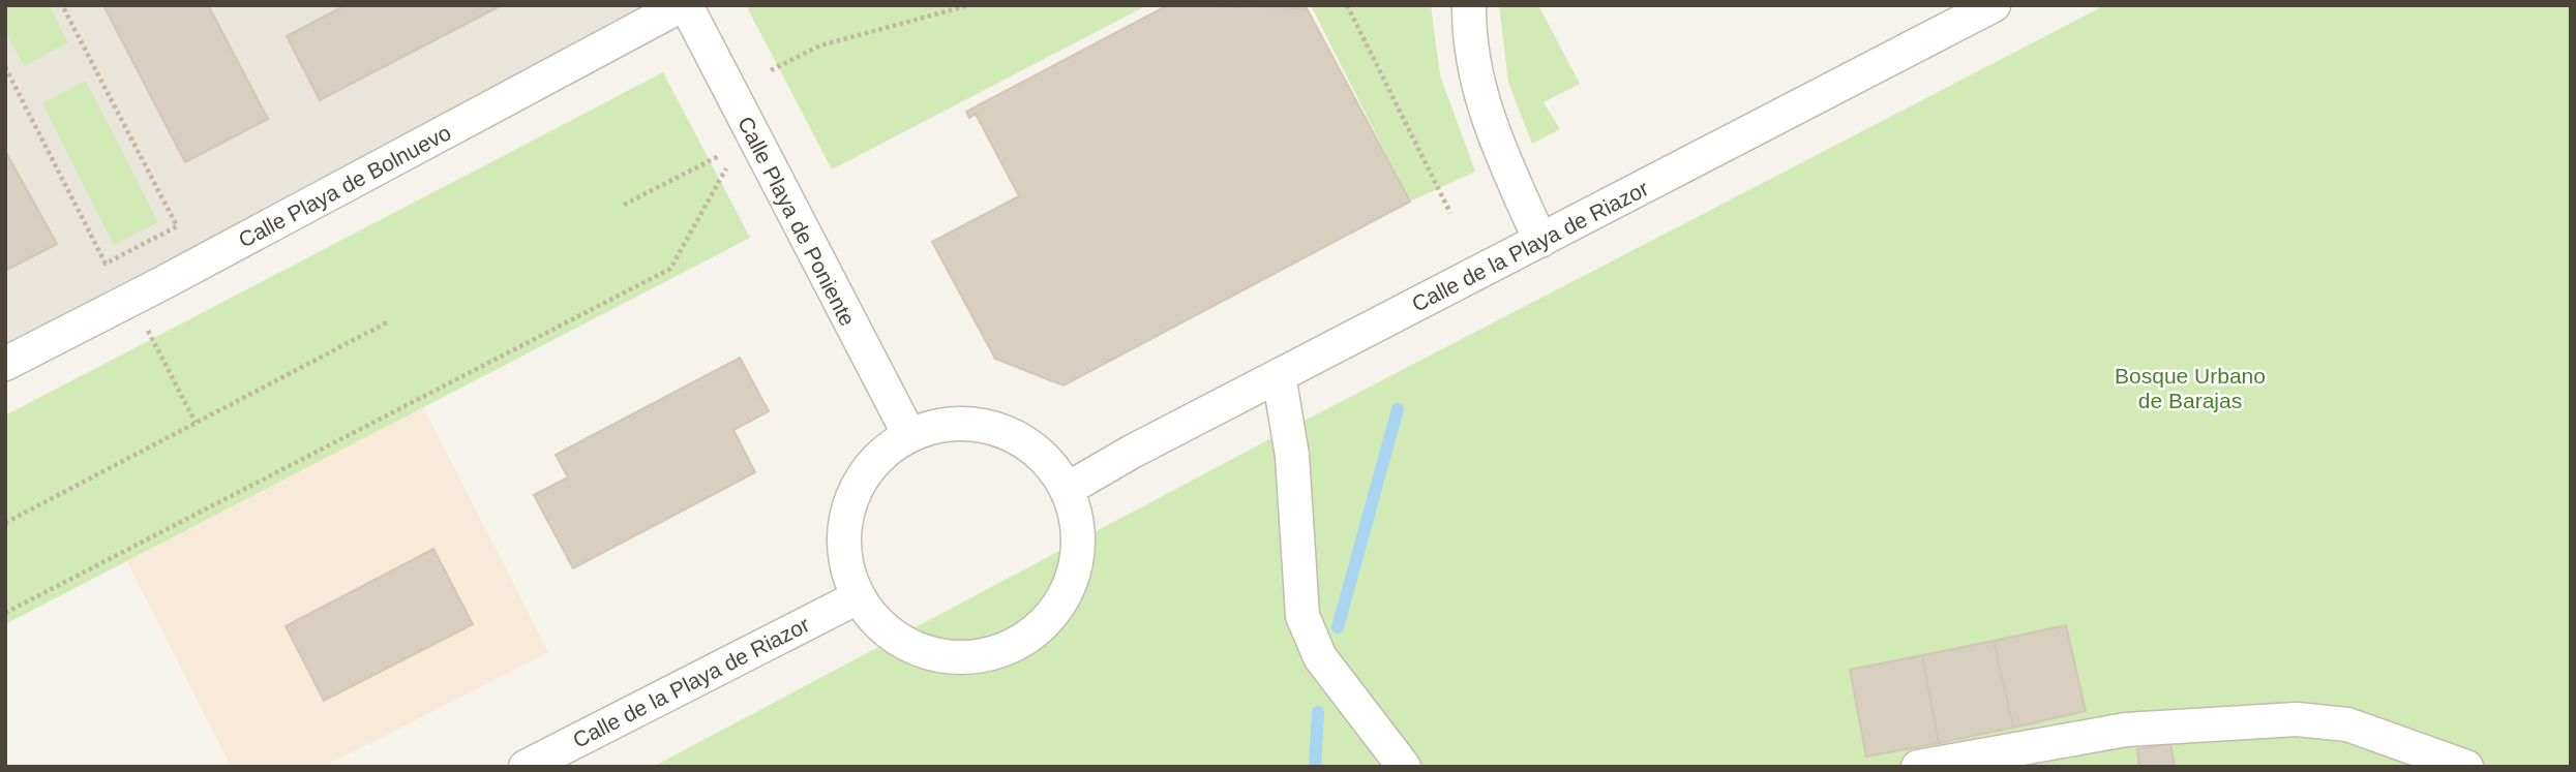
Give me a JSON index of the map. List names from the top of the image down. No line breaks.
{"streets":{"street":["Calle Playa de Bolnuevo","Calle Playa de Poniente","Calle de la Playa de Riazor"]},"crossings":[["Calle Playa de Bolnuevo","Calle Playa de Poniente"],["Calle Playa de Poniente","Calle de la Playa de Riazor"]],"parks":["Bosque Urbano de Barajas"]}
